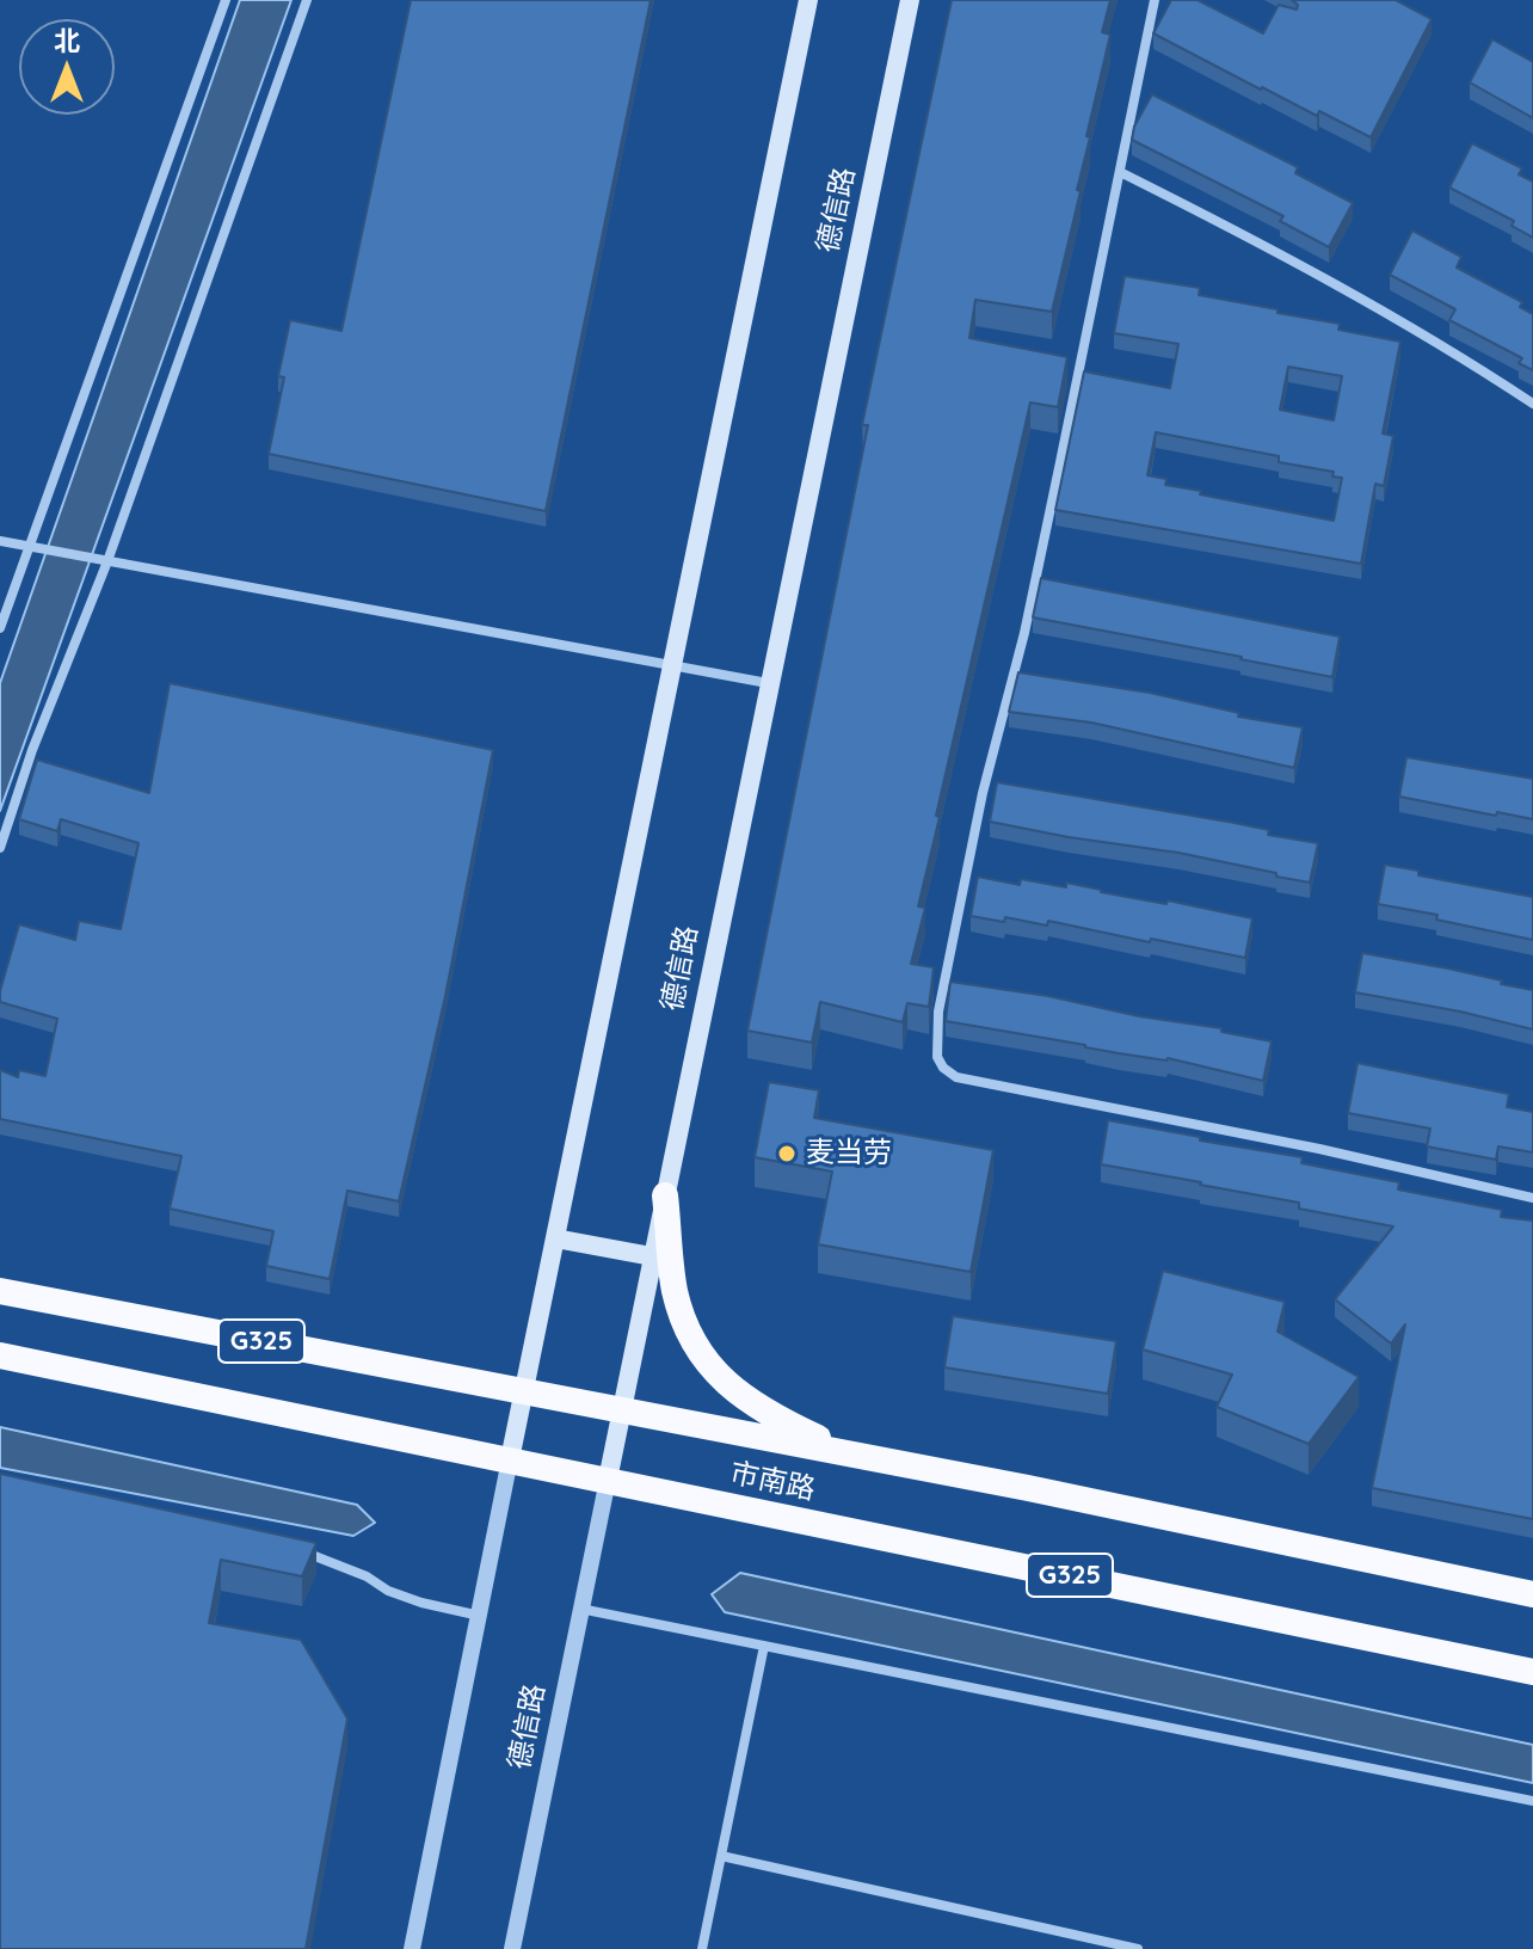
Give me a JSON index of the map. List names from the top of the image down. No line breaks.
{"streets":{"highway":["G325","市南路"],"main road":["德信路"]},"crossings":[["德信路","市南路"]],"places":["麦当劳"],"north":"top"}
